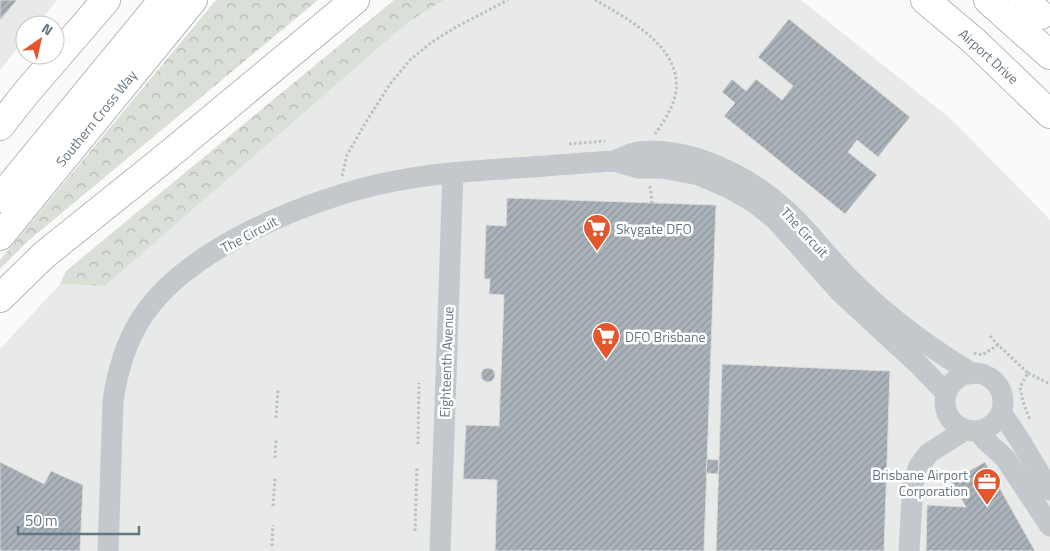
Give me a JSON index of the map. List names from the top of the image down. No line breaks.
{"streets":{"main road":["Airport Drive","Southern Cross Way"],"street":["The Circuit","Eighteenth Avenue"]},"crossings":[["The Circuit","Eighteenth Avenue"]],"places":{"supermarket":["Skygate DFO","DFO Brisbane"],"office":["Brisbane Airport Corporation"]},"scale_bar":"50 m","north":"top right"}
